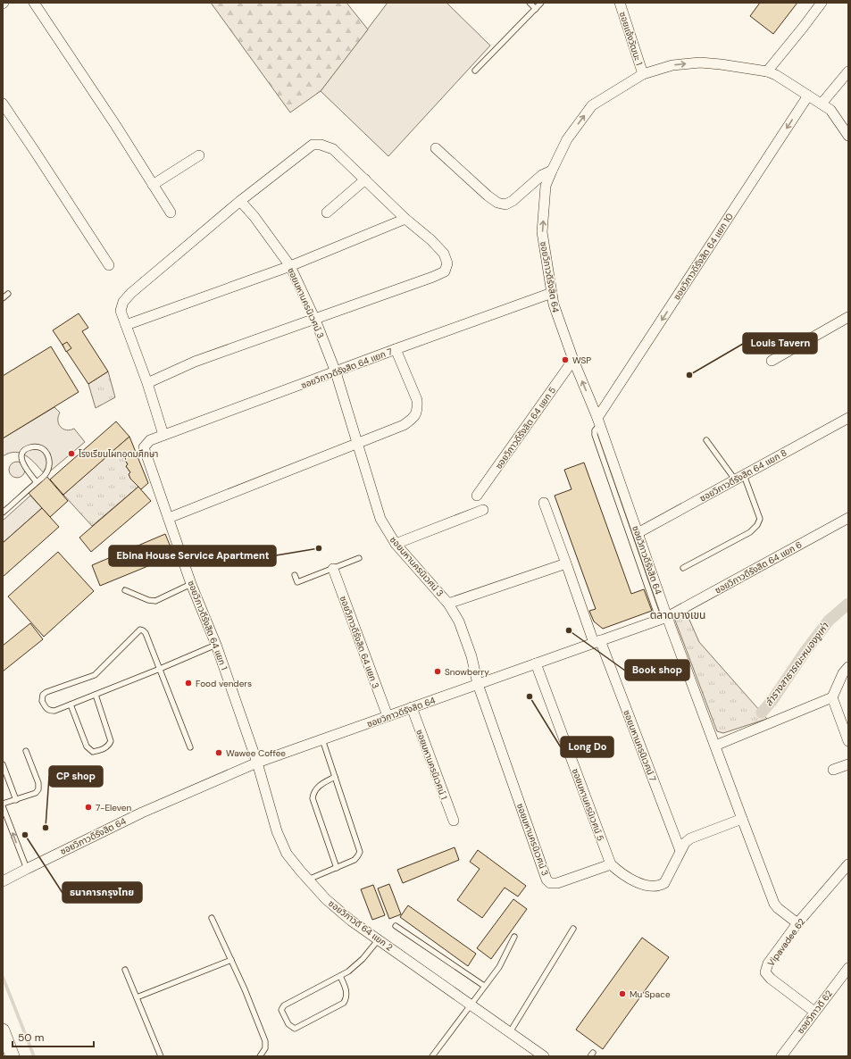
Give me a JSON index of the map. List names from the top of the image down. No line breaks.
{"streets":{"street":["ซอยแจ้งวัฒนะ 1","ซอยวิภาวดีรังสิต 64 แยก 10","ซอยวิภาวดีรังสิต 64","ซอยมหานครนิเวศน์ 3","ซอยวิภาวดีรังสิต 64 แยก 7","ซอยวิภาวดีรังสิต 64 แยก 5","ซอยวิภาวดีรังสิต 64 แยก 8","ซอยวิภาวดีรังสิต 64 แยก 6","ซอยวิภาวดีรังสิต 64 แยก 1","ซอยวิภาวดีรังสิต 64 แยก 3","ซอยมหานครนิเวศน์ 7","ซอยมหานครนิเวศน์ 1","ซอยมหานครนิเวศน์ 5","ซอยวิภาวดี 64 แยก 2","Vipavadee 62","ซอยวิภาวดี 62"]},"crossings":[["ซอยแจ้งวัฒนะ 1","ซอยวิภาวดีรังสิต 64"],["ซอยวิภาวดีรังสิต 64 แยก 10","ซอยวิภาวดีรังสิต 64"],["ซอยวิภาวดีรังสิต 64","ซอยมหานครนิเวศน์ 3"],["ซอยวิภาวดีรังสิต 64","ซอยวิภาวดีรังสิต 64 แยก 7"],["ซอยวิภาวดีรังสิต 64","ซอยวิภาวดีรังสิต 64 แยก 5"],["ซอยวิภาวดีรังสิต 64","ซอยวิภาวดีรังสิต 64 แยก 8"],["ซอยวิภาวดีรังสิต 64","ซอยวิภาวดีรังสิต 64 แยก 6"],["ซอยวิภาวดีรังสิต 64","ซอยวิภาวดีรังสิต 64 แยก 1"],["ซอยวิภาวดีรังสิต 64","ซอยวิภาวดีรังสิต 64 แยก 3"],["ซอยวิภาวดีรังสิต 64","ซอยมหานครนิเวศน์ 7"],["ซอยวิภาวดีรังสิต 64","ซอยมหานครนิเวศน์ 1"],["ซอยวิภาวดีรังสิต 64","ซอยมหานครนิเวศน์ 5"],["ซอยวิภาวดีรังสิต 64","ซอยวิภาวดี 64 แยก 2"],["ซอยมหานครนิเวศน์ 3","ซอยวิภาวดีรังสิต 64 แยก 7"],["ซอยมหานครนิเวศน์ 3","ซอยมหานครนิเวศน์ 5"],["ซอยวิภาวดีรังสิต 64 แยก 7","ซอยวิภาวดีรังสิต 64 แยก 1"],["ซอยวิภาวดีรังสิต 64 แยก 1","ซอยวิภาวดี 64 แยก 2"],["Vipavadee 62","ซอยวิภาวดี 62"]],"one_way":["ซอยวิภาวดีรังสิต 64 แยก 10"],"districts":["ตลาดบางเขน"],"water":["ลำรางสาธารณะหนองงูเห่า"],"places":["WSP","Louis Tavern","โรงเรียนไผทอุดมศึกษา","Ebina House Service Apartment","Book shop","Snowberry","Food venders","Long Do","Wawee Coffee","7-Eleven","CP shop","ธนาคารกรุงไทย","Mu Space"],"scale_bar":"50 m"}
